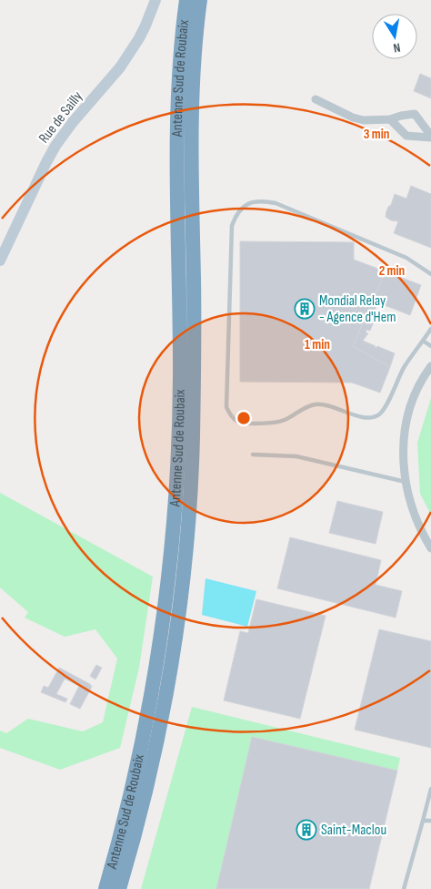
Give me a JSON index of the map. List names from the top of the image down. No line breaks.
{"streets":{"highway":["Antenne Sud de Roubaix"],"street":["Rue de Sailly"]},"places":{"building":["Mondial Relay - Agence d'Hem","Saint-Maclou"]},"north":"bottom","rings":["3 min","2 min","1 min"]}
